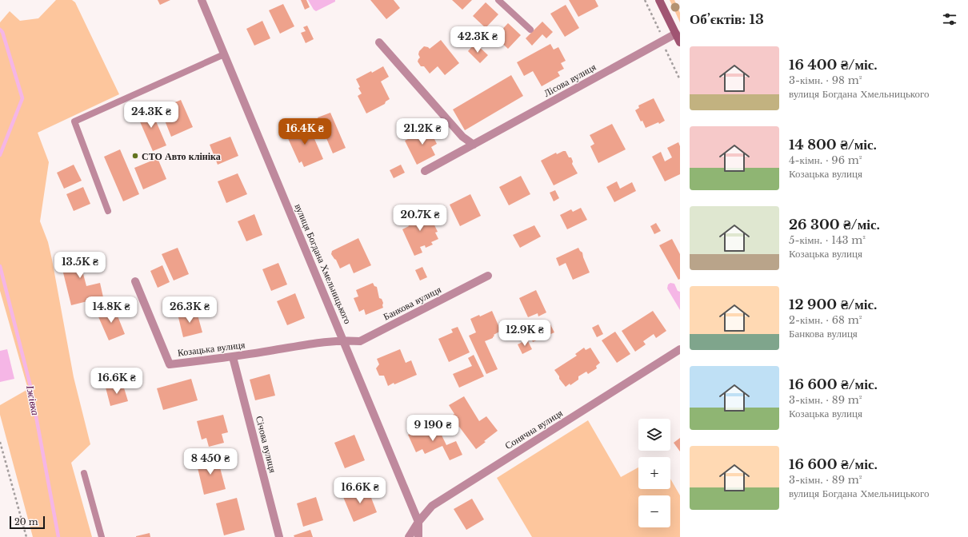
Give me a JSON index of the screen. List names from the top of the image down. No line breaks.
{"streets":{"street":["Лісова вулиця","вулиця Богдана Хмельницького","Банкова вулиця","Козацька вулиця","Сонячна вулиця","Січова вулиця"]},"crossings":[["вулиця Богдана Хмельницького","Банкова вулиця"],["вулиця Богдана Хмельницького","Козацька вулиця"],["вулиця Богдана Хмельницького","Сонячна вулиця"],["Банкова вулиця","Козацька вулиця"],["Козацька вулиця","Січова вулиця"]],"water":["Іжівка"],"places":["СТО Авто клініка"],"scale_bar":"20 m","page":{"heading":"Об’єктів: 13","price":["42.3K ₴","24.3K ₴","16.4K ₴","21.2K ₴","20.7K ₴","13.5K ₴","14.8K ₴","26.3K ₴","12.9K ₴","16.6K ₴","9 190 ₴","8 450 ₴","16.6K ₴"],"list":[{"name":"16 400 ₴/міс.","note":"3-кімн. · 98 m² · вулиця Богдана Хмельницького"},{"name":"14 800 ₴/міс.","note":"4-кімн. · 96 m² · Козацька вулиця"},{"name":"26 300 ₴/міс.","note":"5-кімн. · 143 m² · Козацька вулиця"},{"name":"12 900 ₴/міс.","note":"2-кімн. · 68 m² · Банкова вулиця"},{"name":"16 600 ₴/міс.","note":"3-кімн. · 89 m² · Козацька вулиця"},{"name":"16 600 ₴/міс.","note":"3-кімн. · 89 m² · вулиця Богдана Хмельницького"}],"map_buttons":["+","−"],"scale":"20 m"}}
